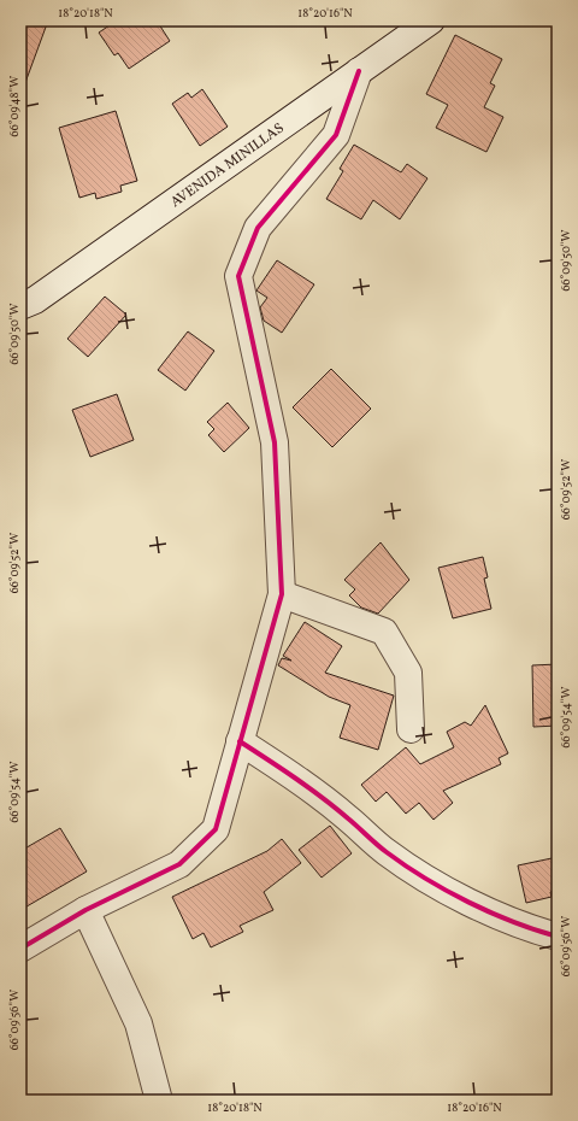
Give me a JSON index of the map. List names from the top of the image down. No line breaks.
{"streets":{"street":["AVENIDA MINILLAS"]},"coordinates":["18°20'18\"N","18°20'16\"N","66°09'48\"W","66°09'50\"W","66°09'52\"W","66°09'54\"W","66°09'56\"W"]}
